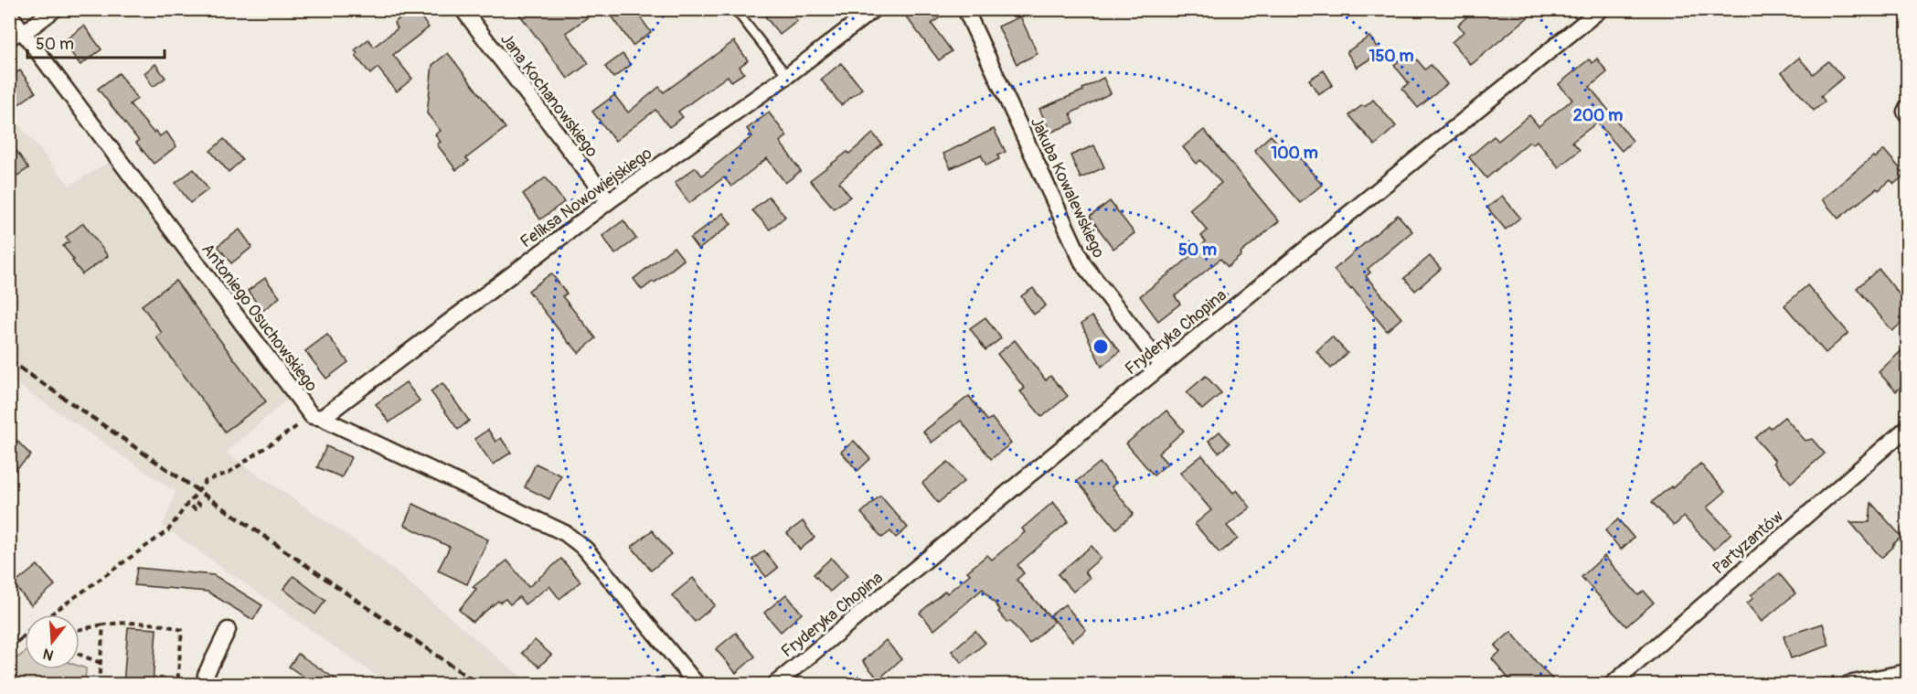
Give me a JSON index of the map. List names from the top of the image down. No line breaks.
{"streets":{"street":["Jana Kochanowskiego","Jakuba Kowalewskiego","Feliksa Nowowiejskiego","Antoniego Osuchowskiego","Fryderyka Chopina","Partyzantów"]},"crossings":[["Jana Kochanowskiego","Feliksa Nowowiejskiego"],["Jakuba Kowalewskiego","Fryderyka Chopina"],["Feliksa Nowowiejskiego","Antoniego Osuchowskiego"]],"scale_bar":"50 m","north":"bottom","rings":["150 m","200 m","100 m","50 m"]}
